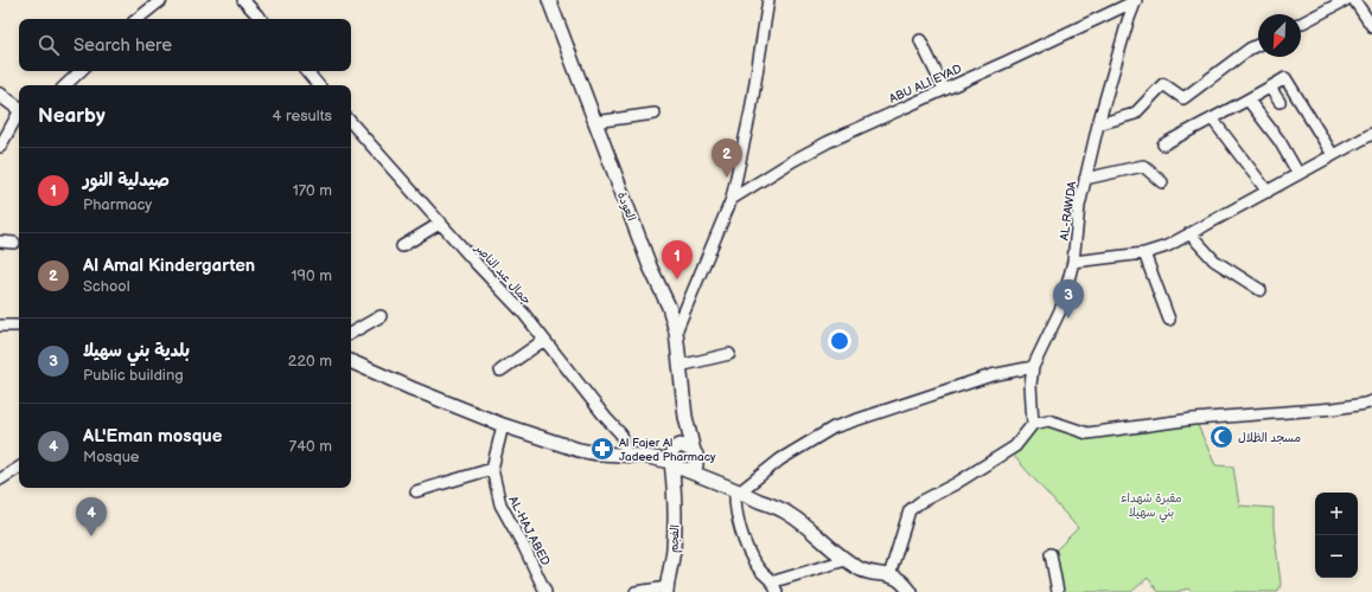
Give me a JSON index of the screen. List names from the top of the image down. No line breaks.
{"streets":{"main road":["العودة","الفجم"],"street":["ABU ALI EYAD","AL-RAWDA","جمال عبد الناصر","AL-HAJ ABED"]},"crossings":[["ABU ALI EYAD","AL-RAWDA"],["العودة","الفجم"]],"parks":["مقبرة شهداء بني سهيلا"],"places":{"mosque":["مسجد الظلال"],"pharmacy":["Al Fajer Al Jadeed Pharmacy"]},"north":"bottom left","page":{"search":"Search here","heading":["Nearby","4 results"],"pins":["2","1","3","4"],"list":[{"mark":"1","name":"صيدلية النور","note":"Pharmacy","value":"170 m"},{"mark":"2","name":"Al Amal Kindergarten","note":"School","value":"190 m"},{"mark":"3","name":"بلدية بني سهيلا","note":"Public building","value":"220 m"},{"mark":"4","name":"AL'Eman mosque","note":"Mosque","value":"740 m"}],"map_buttons":["+","−"]}}
